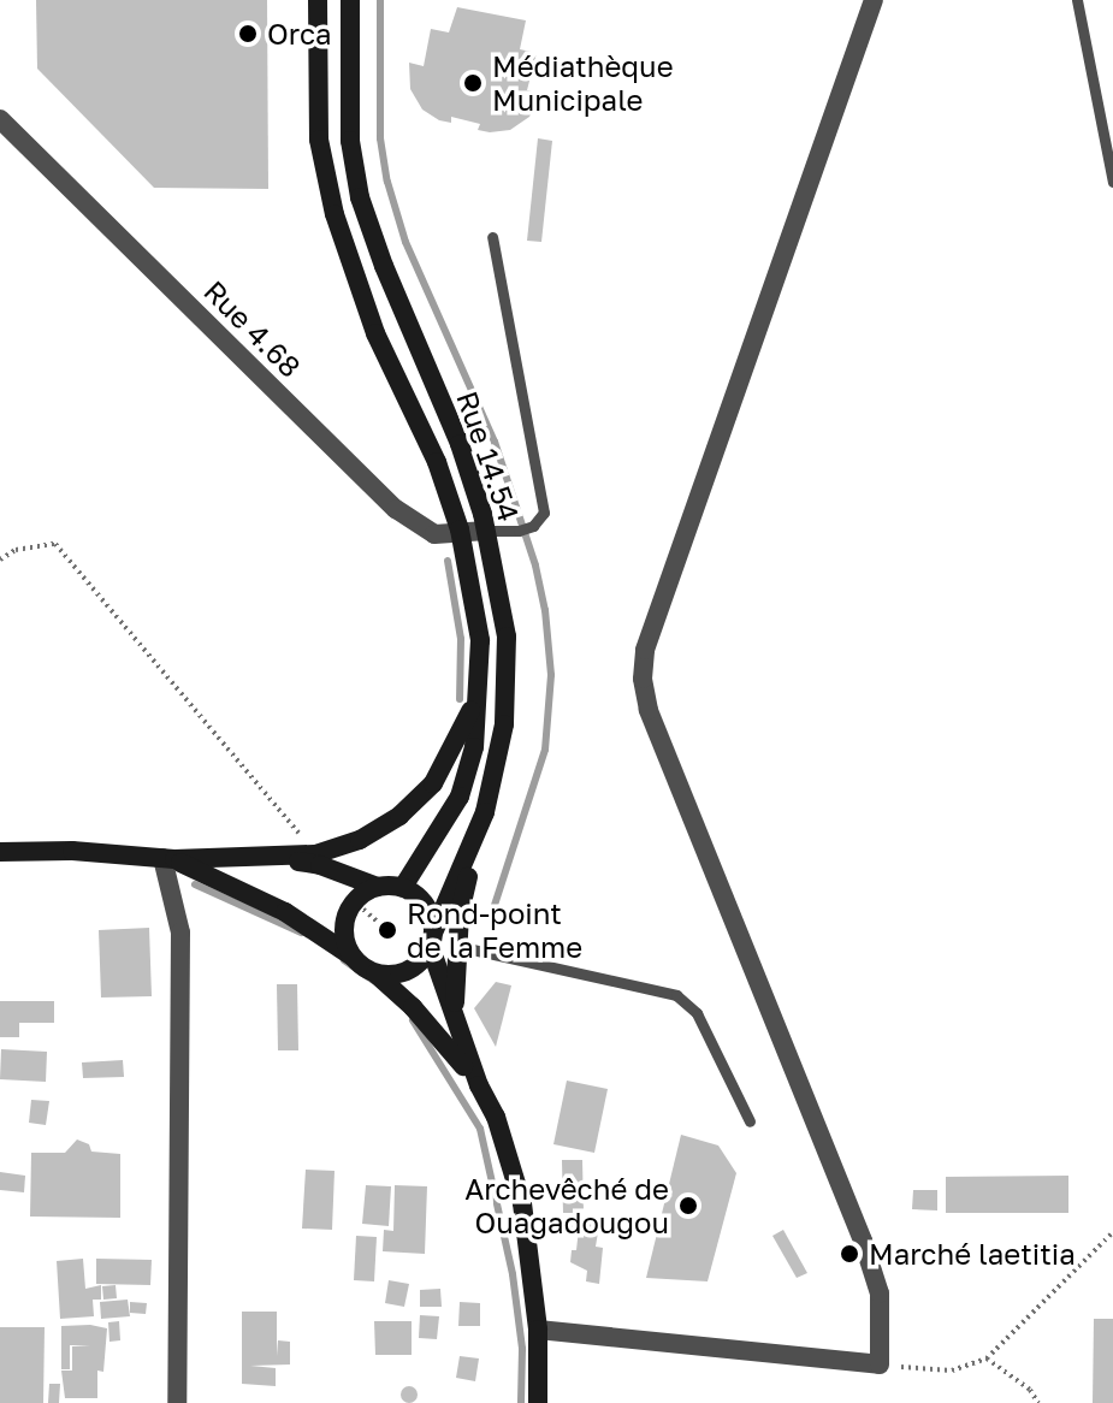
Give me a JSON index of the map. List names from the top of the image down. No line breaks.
{"streets":{"main road":["Rue 14.54"],"street":["Rue 4.68"]},"crossings":[["Rue 4.68","Rue 14.54"]],"places":["Orca","Médiathèque Municipale","Rond-point de la Femme","Archevêché de Ouagadougou","Marché laetitia"]}
